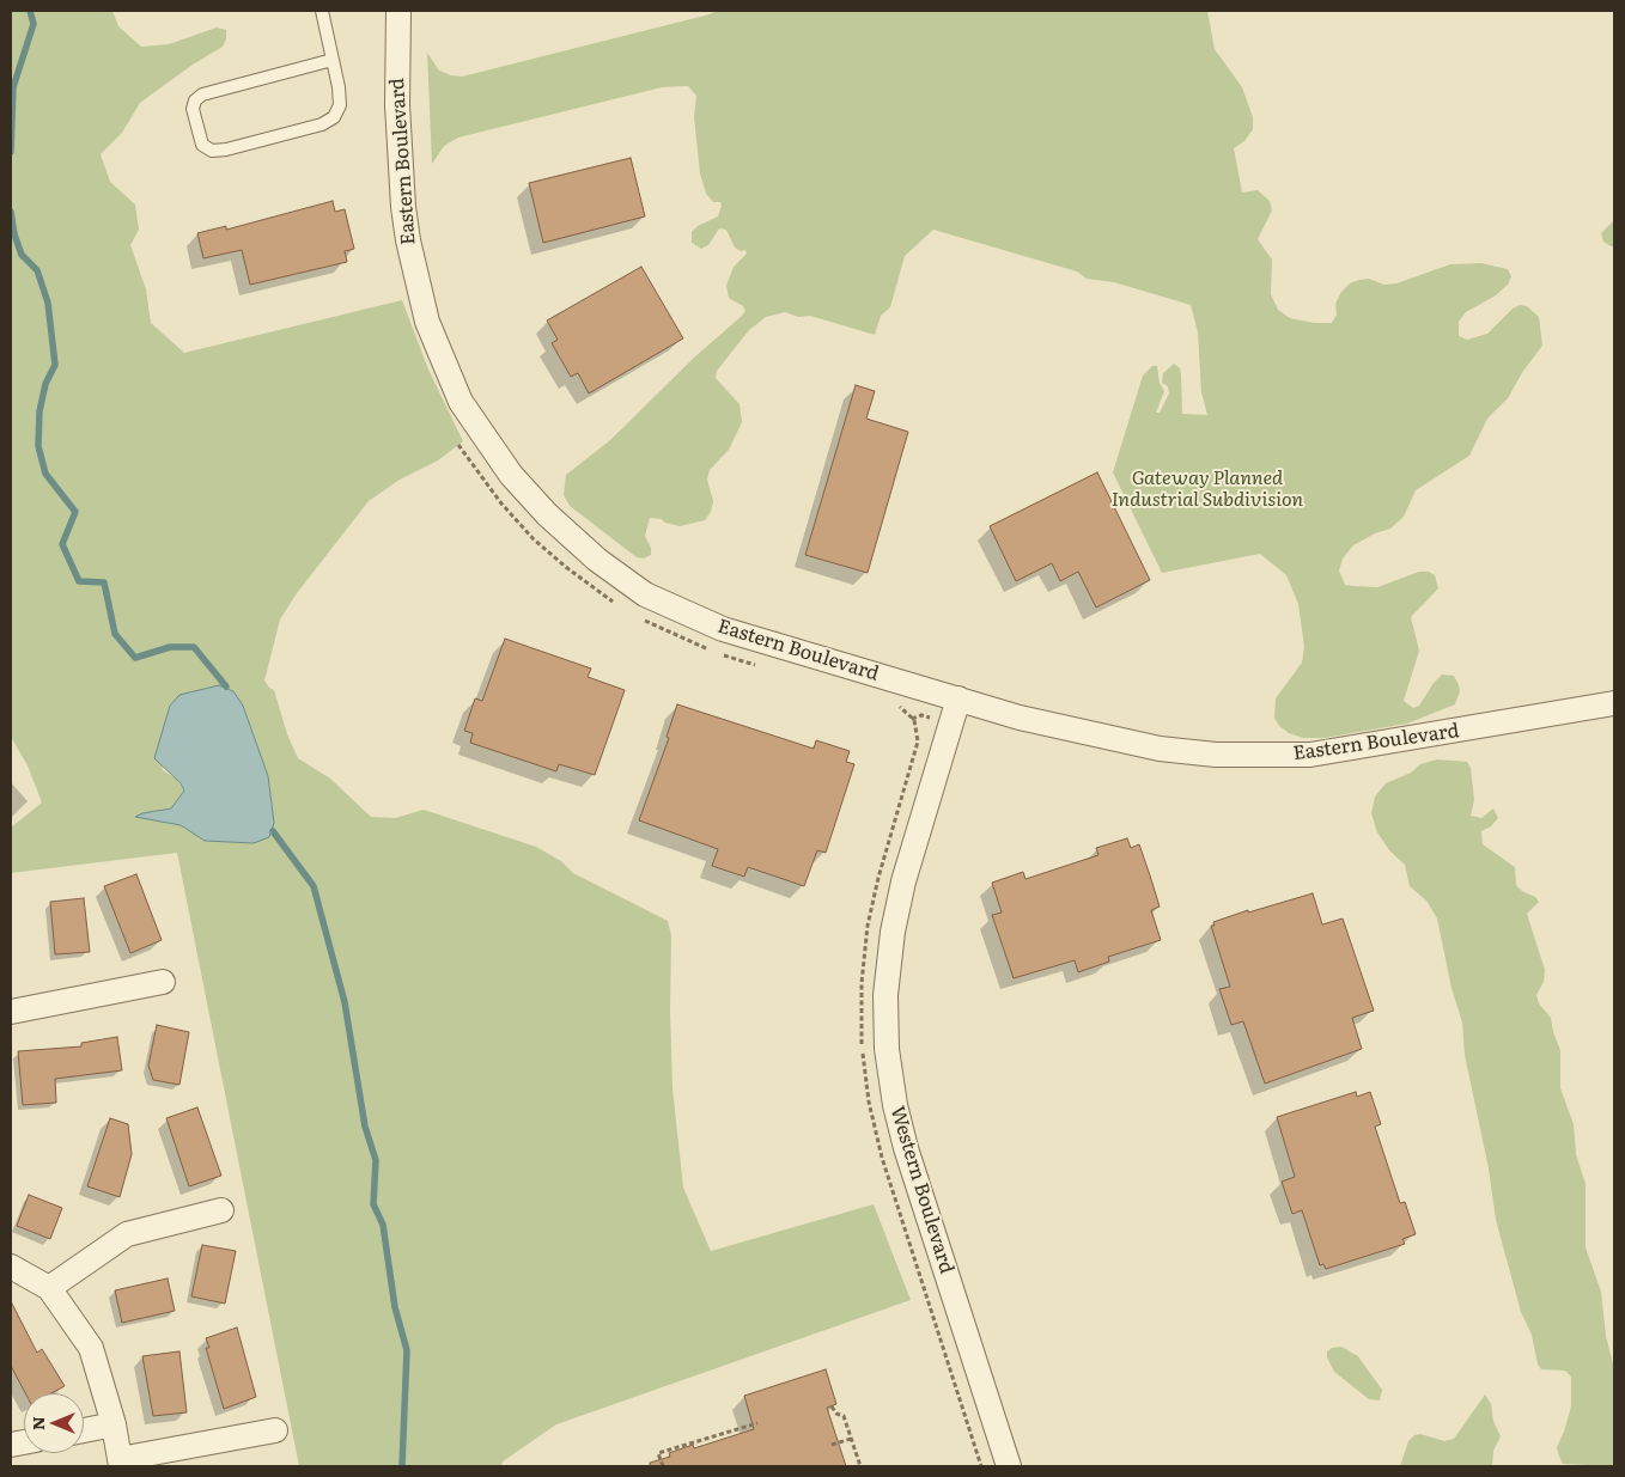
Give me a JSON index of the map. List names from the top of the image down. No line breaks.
{"streets":{"street":["Eastern Boulevard","Western Boulevard"]},"crossings":[["Eastern Boulevard","Western Boulevard"]],"parks":["Gateway Planned Industrial Subdivision"],"north":"left"}
